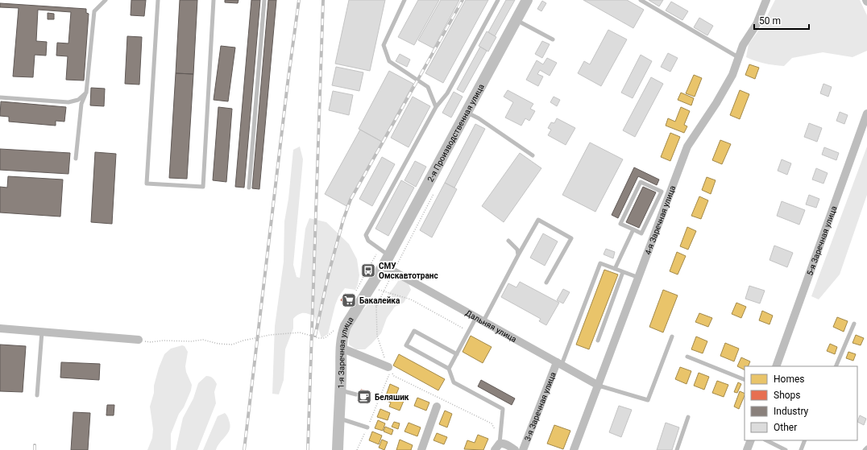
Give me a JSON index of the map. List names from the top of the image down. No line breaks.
{"streets":{"street":["2-я Производственная улица","4-я Заречная улица","5-я Заречная улица","Дальняя улица","1-я Заречная улица","3-я Заречная улица"]},"crossings":[["2-я Производственная улица","Дальняя улица"],["2-я Производственная улица","1-я Заречная улица"],["4-я Заречная улица","Дальняя улица"],["Дальняя улица","1-я Заречная улица"],["Дальняя улица","3-я Заречная улица"]],"places":{"bus stop":["СМУ Омскавтотранс"],"supermarket":["Бакалейка"],"cafe":["Беляшик"]},"legend":["Homes","Shops","Industry","Other"],"scale_bar":"50 m"}
